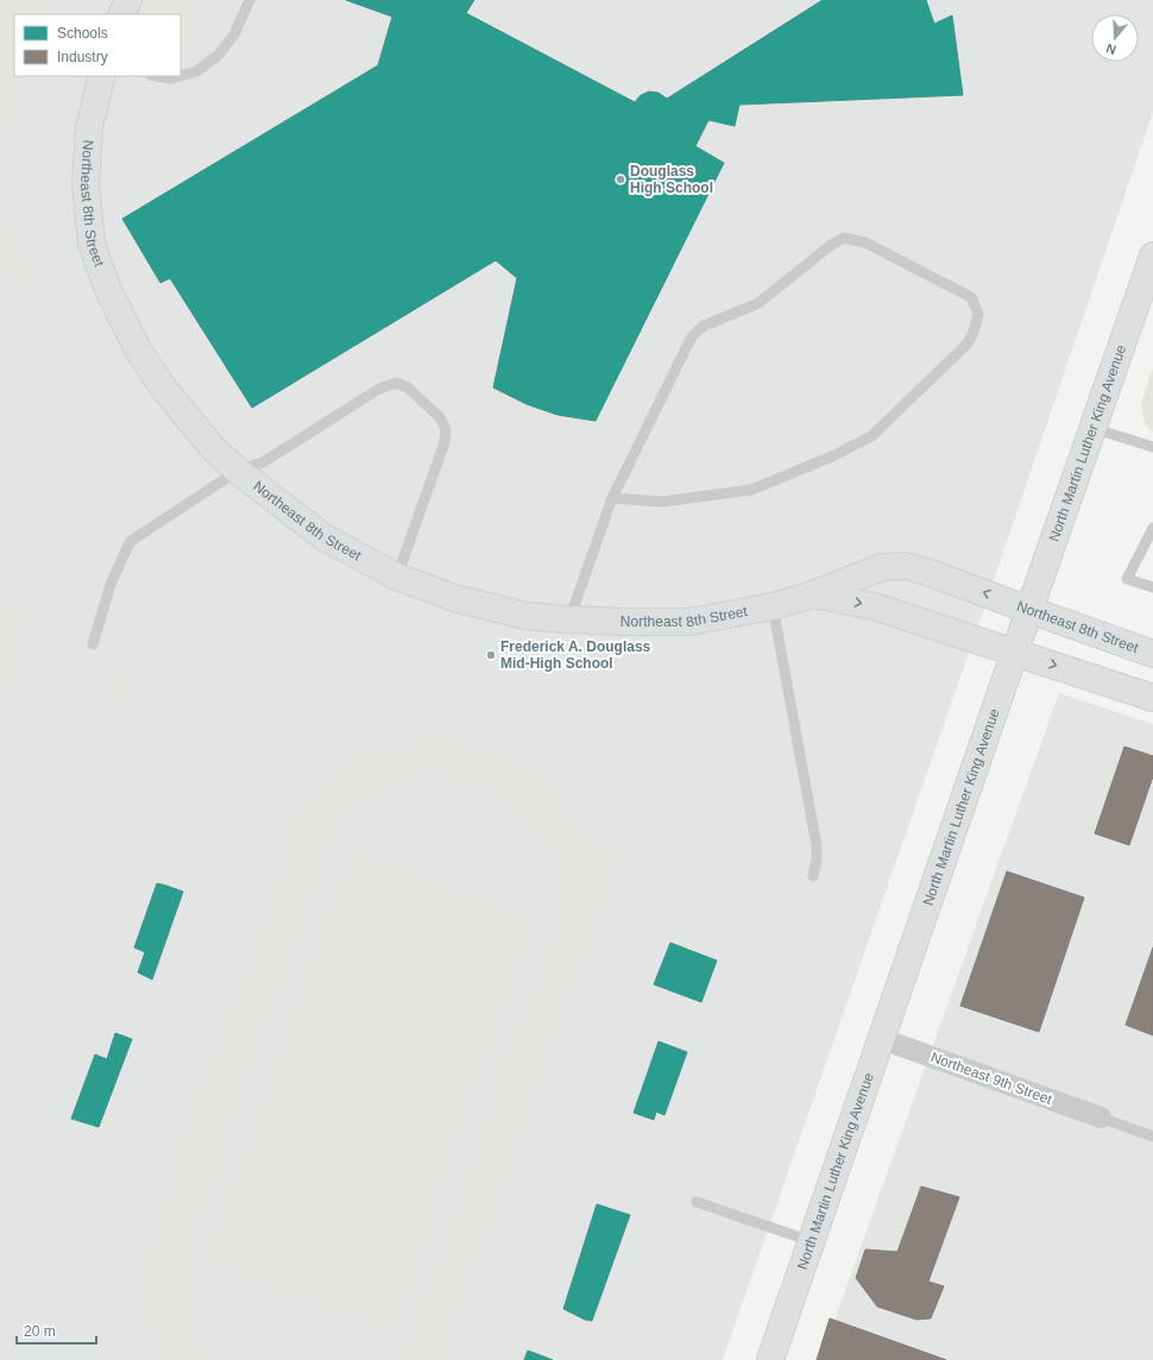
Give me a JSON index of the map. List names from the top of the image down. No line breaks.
{"streets":{"street":["Northeast 8th Street","North Martin Luther King Avenue","Northeast 9th Street"]},"crossings":[["Northeast 8th Street","North Martin Luther King Avenue"],["North Martin Luther King Avenue","Northeast 9th Street"]],"places":["Douglass High School","Frederick A. Douglass Mid-High School"],"legend":["Schools","Industry"],"scale_bar":"20 m","north":"bottom"}
